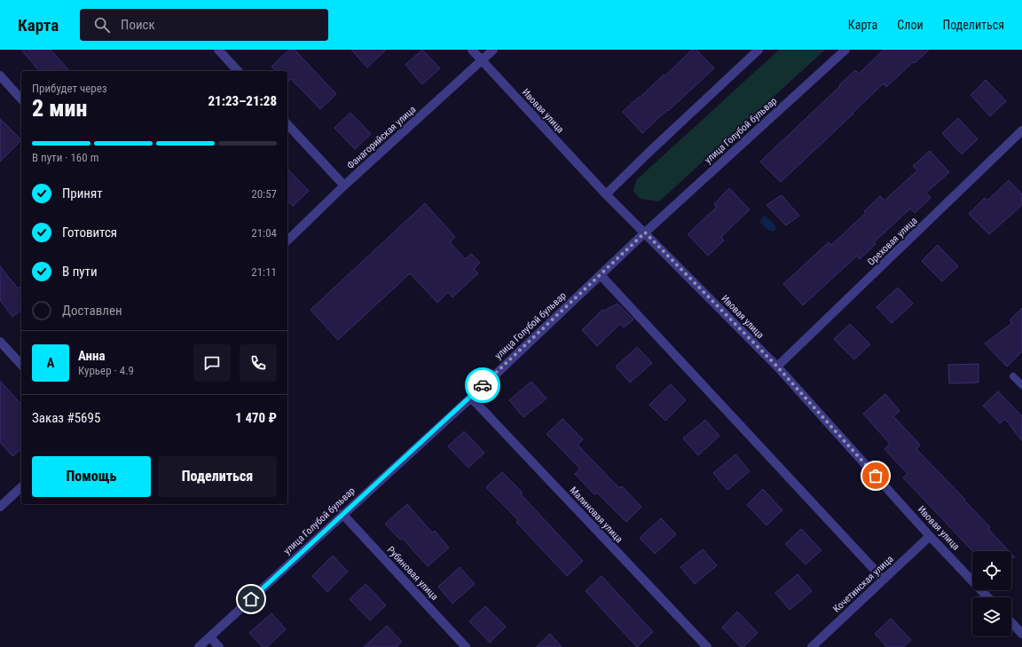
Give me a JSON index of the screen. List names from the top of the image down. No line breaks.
{"streets":{"street":["Ивовая улица","улица Голубой бульвар","Фанагорийская улица","Ореховая улица","Малиновая улица","Рубиновая улица","Кочетинская улица"]},"crossings":[["Ивовая улица","улица Голубой бульвар"],["Ивовая улица","Фанагорийская улица"],["Ивовая улица","Ореховая улица"],["Ивовая улица","Кочетинская улица"],["улица Голубой бульвар","Малиновая улица"],["улица Голубой бульвар","Рубиновая улица"]],"page":{"header":"Карта","search":"Поиск","nav":["Карта","Слои","Поделиться"],"heading":["2 мин","Прибудет через","21:23–21:28"],"panel":["Анна","Курьер · 4.9","Заказ #5695","1 470 ₽"],"bar":"В пути · 160 m","list":[["Принят","20:57"],["Готовится","21:04"],["В пути","21:11"],"Доставлен"],"round":"А","buttons":["Помощь","Поделиться"]}}
